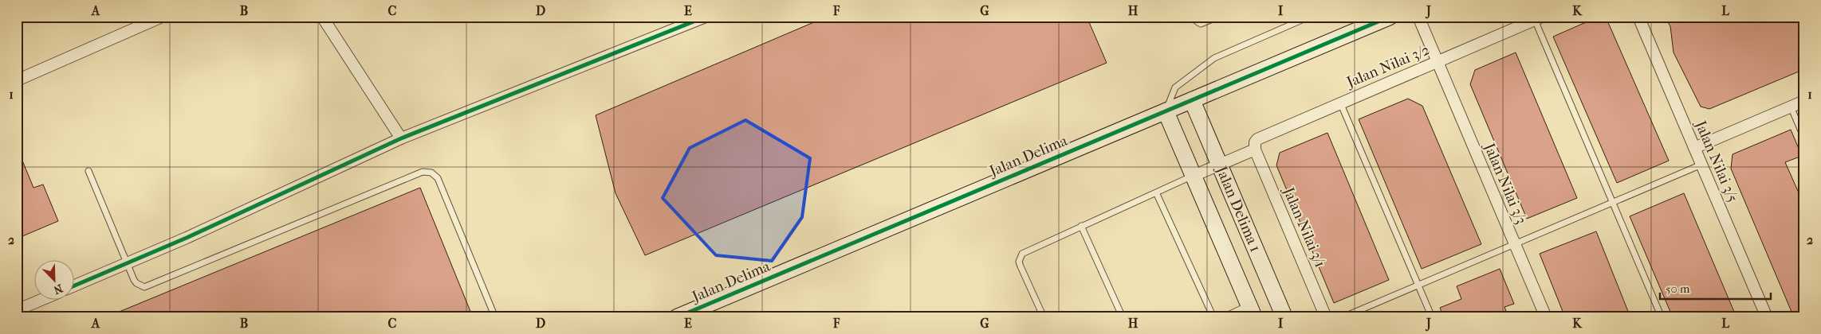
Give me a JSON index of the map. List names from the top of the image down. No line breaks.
{"streets":{"street":["Jalan Nilai 3/2","Jalan Delima","Jalan Nilai 3/5","Jalan Nilai 3/3","Jalan Delima 1","Jalan Nilai 3/1"]},"crossings":[["Jalan Nilai 3/2","Jalan Nilai 3/3"],["Jalan Nilai 3/2","Jalan Nilai 3/1"],["Jalan Delima","Jalan Delima 1"]],"scale_bar":"50 m","north":"bottom right","grid":{"columns":["A","B","C","D","E","F","G","H","I","J","K","L"],"rows":["1","2"]}}
